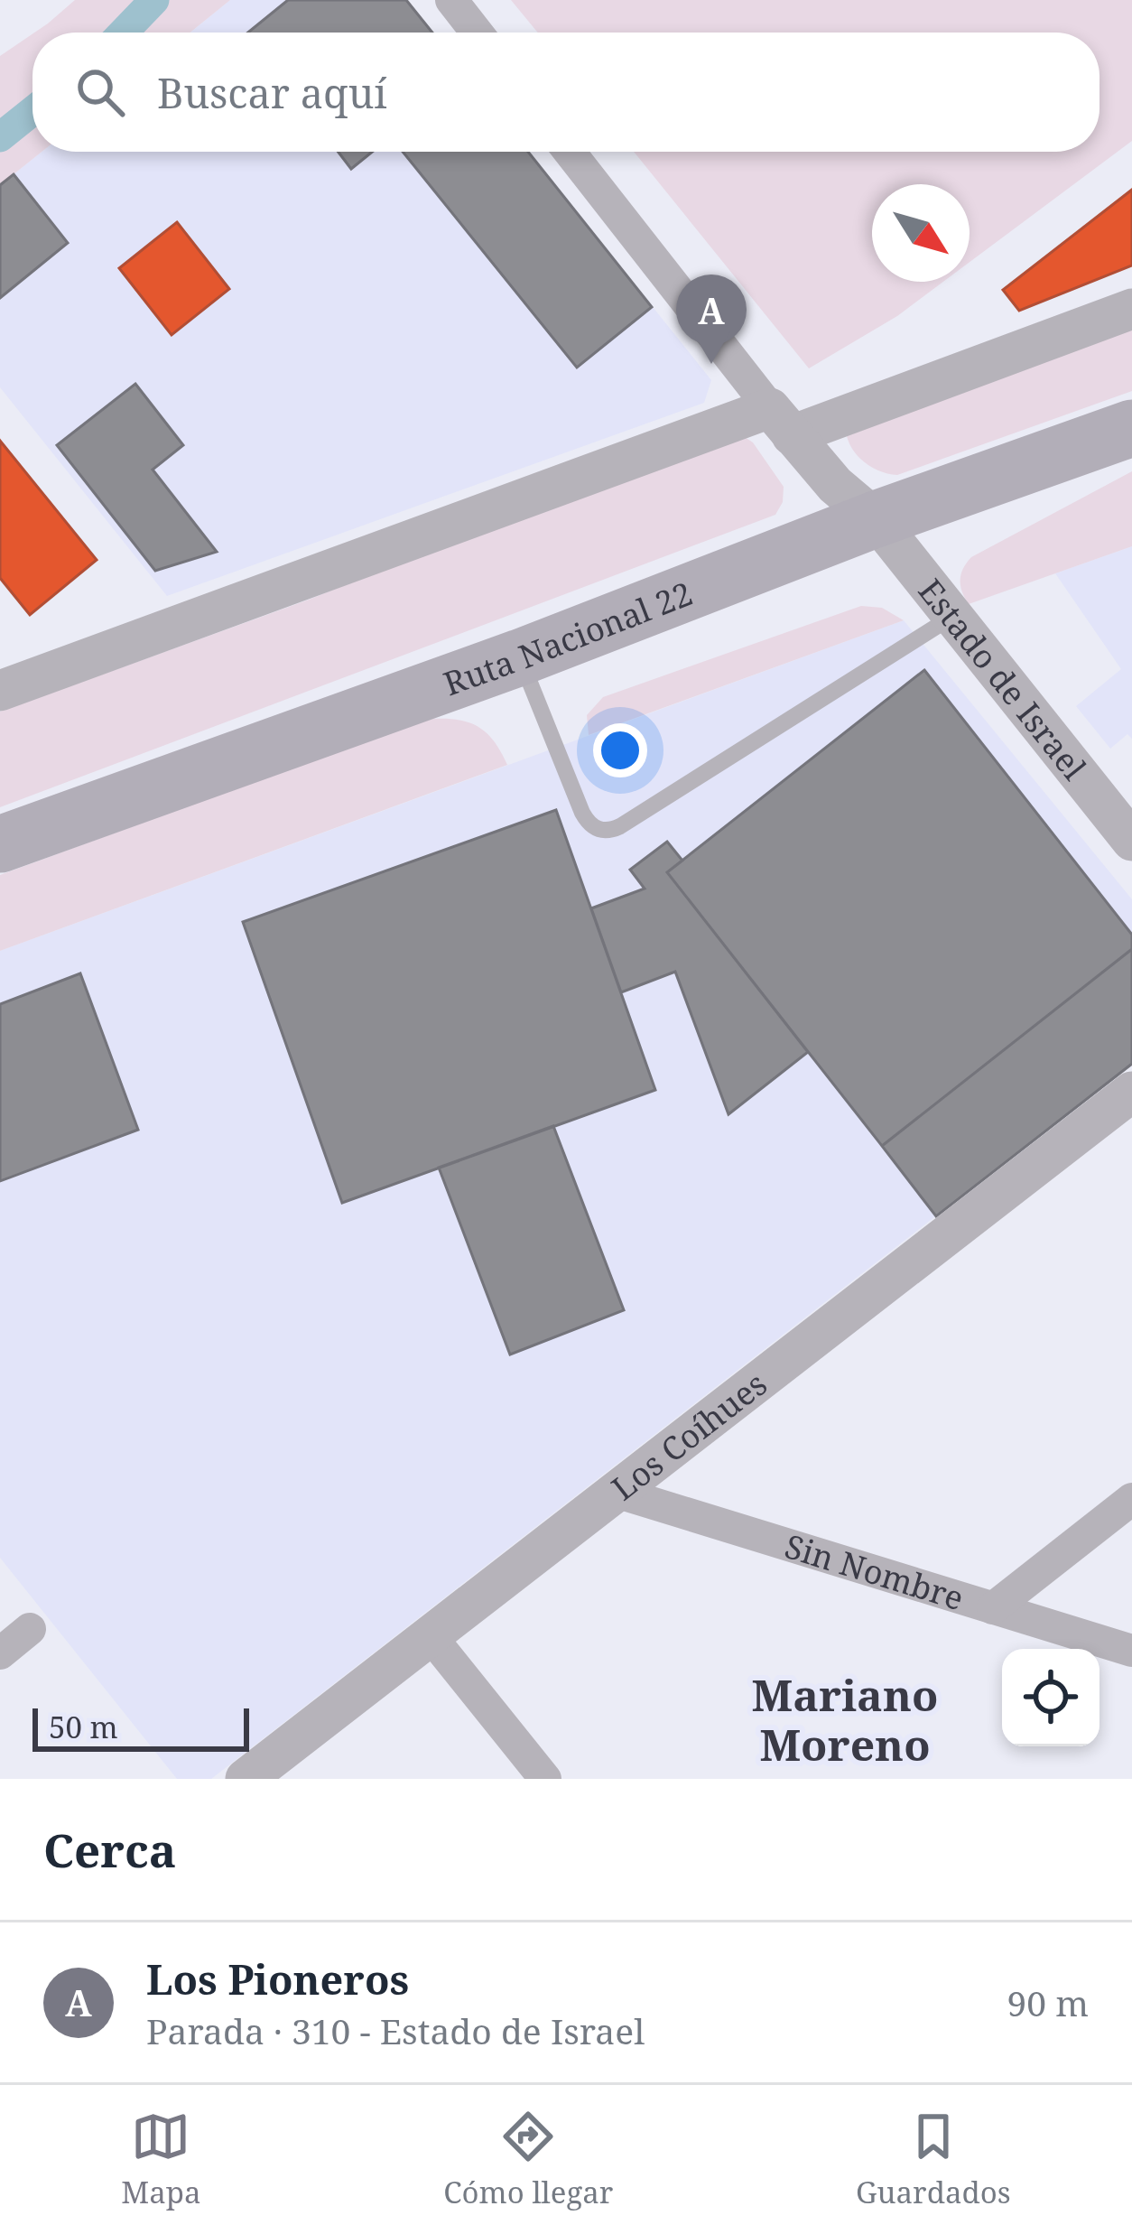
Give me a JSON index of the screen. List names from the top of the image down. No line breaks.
{"streets":{"highway":["Ruta Nacional 22"],"street":["Estado de Israel","Los Coíhues","Sin Nombre"]},"crossings":[["Ruta Nacional 22","Estado de Israel"],["Los Coíhues","Sin Nombre"]],"districts":["Mariano Moreno"],"scale_bar":"50 m","north":"bottom right","page":{"search":"Buscar aquí","pins":"A","scale":"50 m","heading":"Cerca","list":[{"mark":"A","name":"Los Pioneros","note":"Parada · 310 - Estado de Israel","value":"90 m"}],"nav":["Mapa","Cómo llegar","Guardados"]}}
